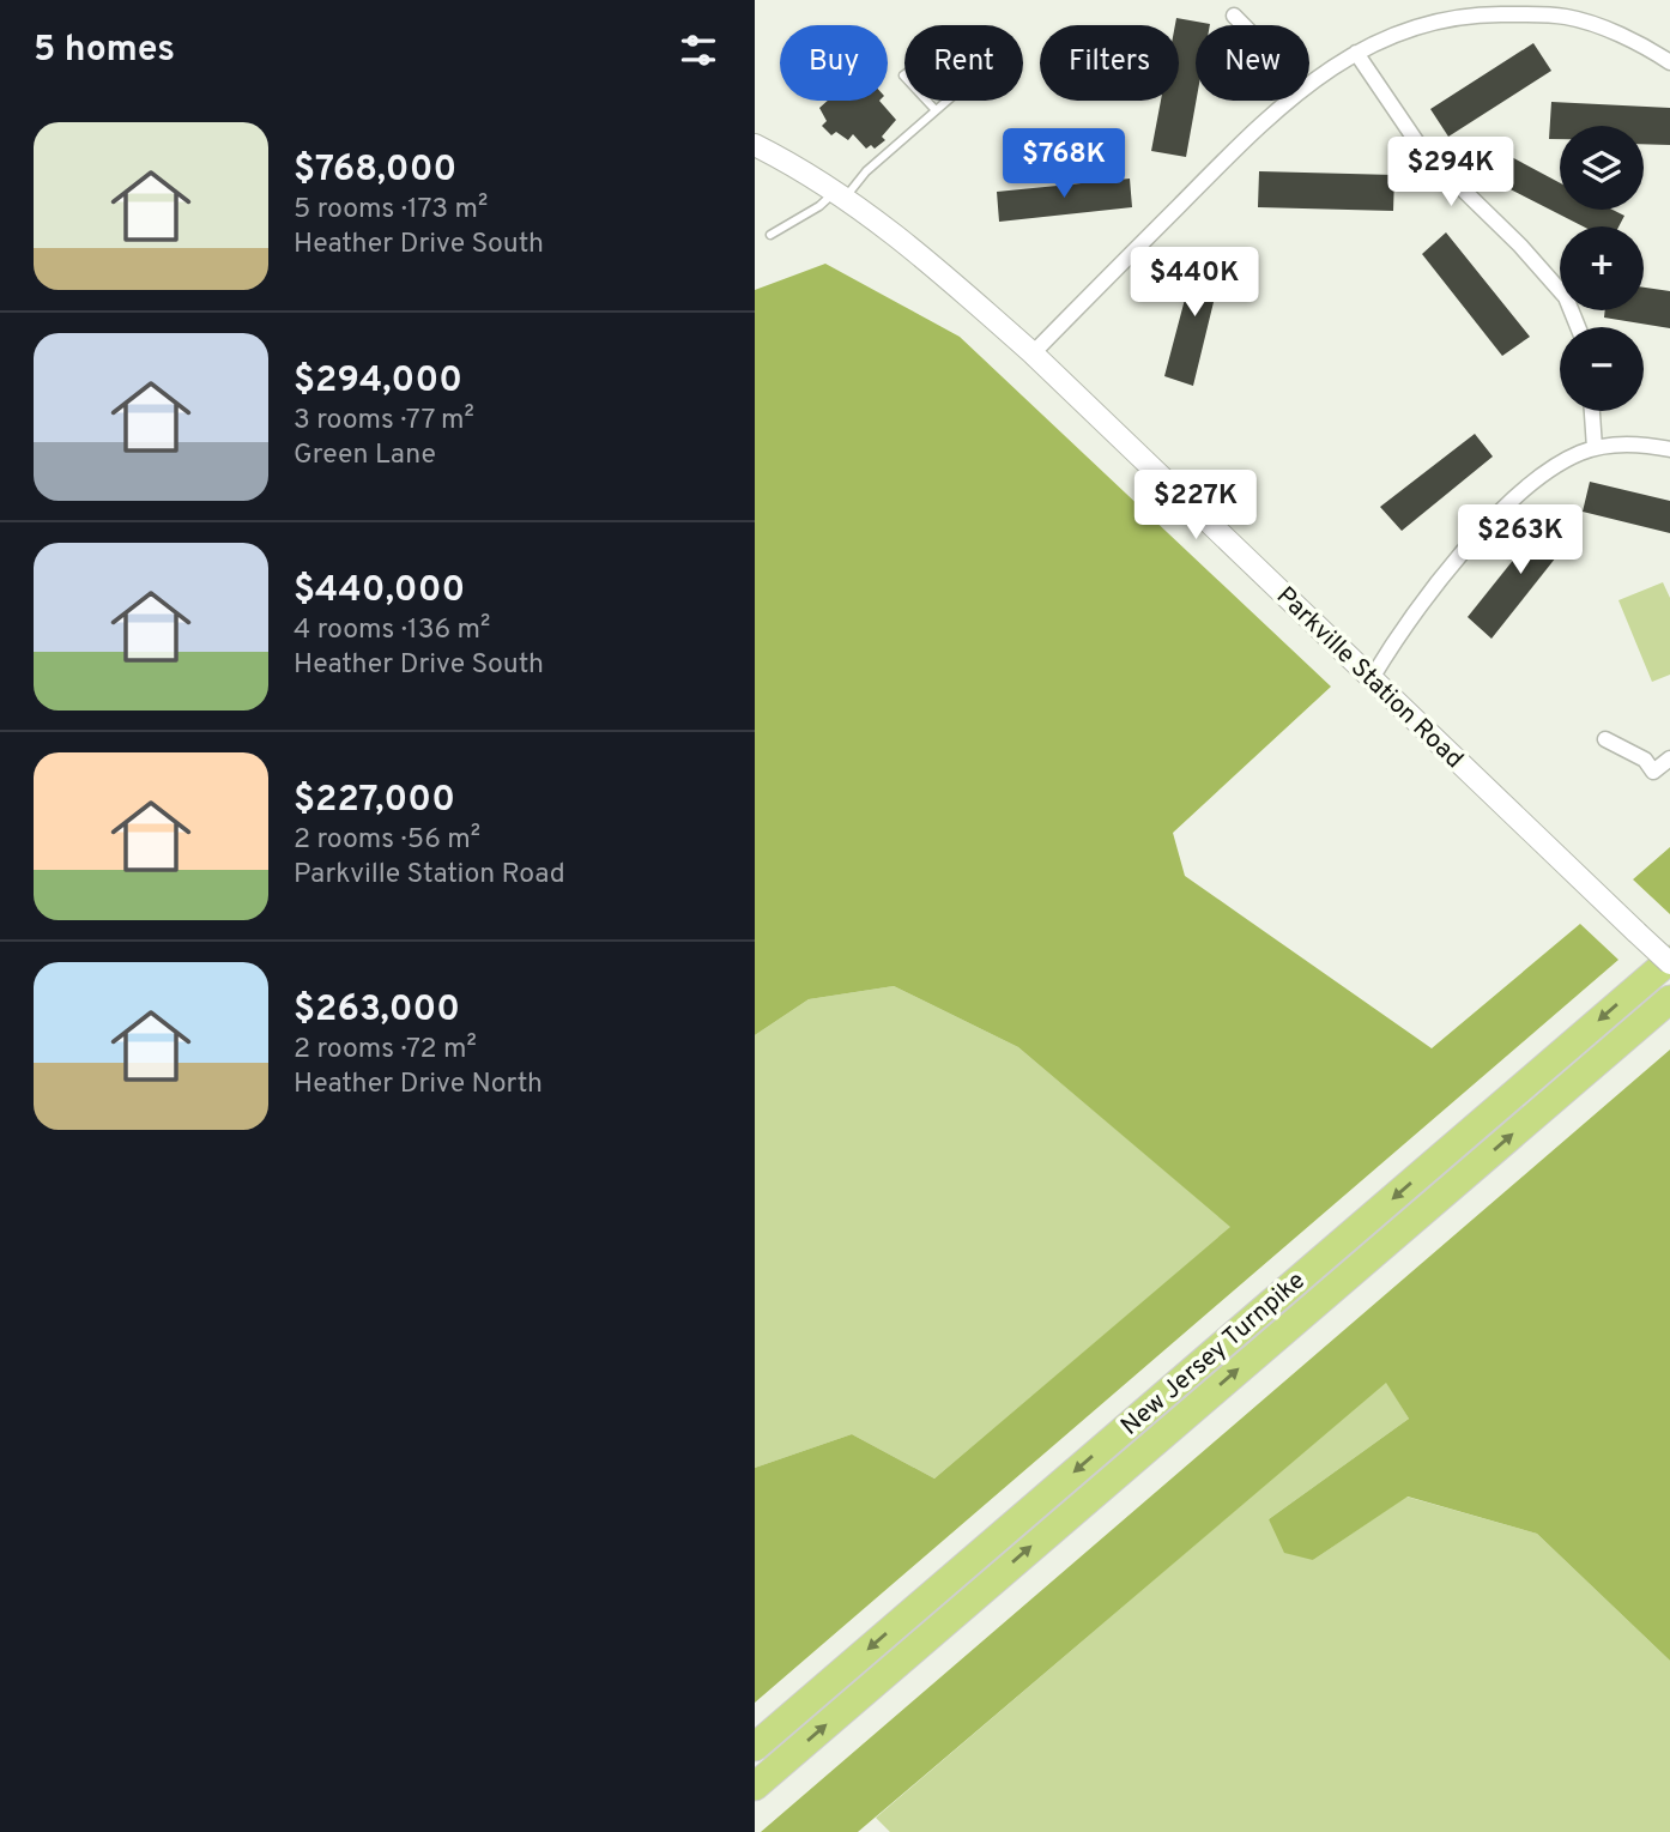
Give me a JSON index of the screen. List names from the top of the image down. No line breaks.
{"streets":{"highway":["New Jersey Turnpike"],"main road":["Parkville Station Road"]},"crossings":[["Parkville Station Road","New Jersey Turnpike"]],"page":{"heading":"5 homes","chip":["Buy","Rent","Filters","New"],"list":[{"name":"$768,000","note":"5 rooms · 173 m² · Heather Drive South"},{"name":"$294,000","note":"3 rooms · 77 m² · Green Lane"},{"name":"$440,000","note":"4 rooms · 136 m² · Heather Drive South"},{"name":"$227,000","note":"2 rooms · 56 m² · Parkville Station Road"},{"name":"$263,000","note":"2 rooms · 72 m² · Heather Drive North"}],"map_buttons":["+","−"],"price":["$768K","$294K","$440K","$227K","$263K"]}}
